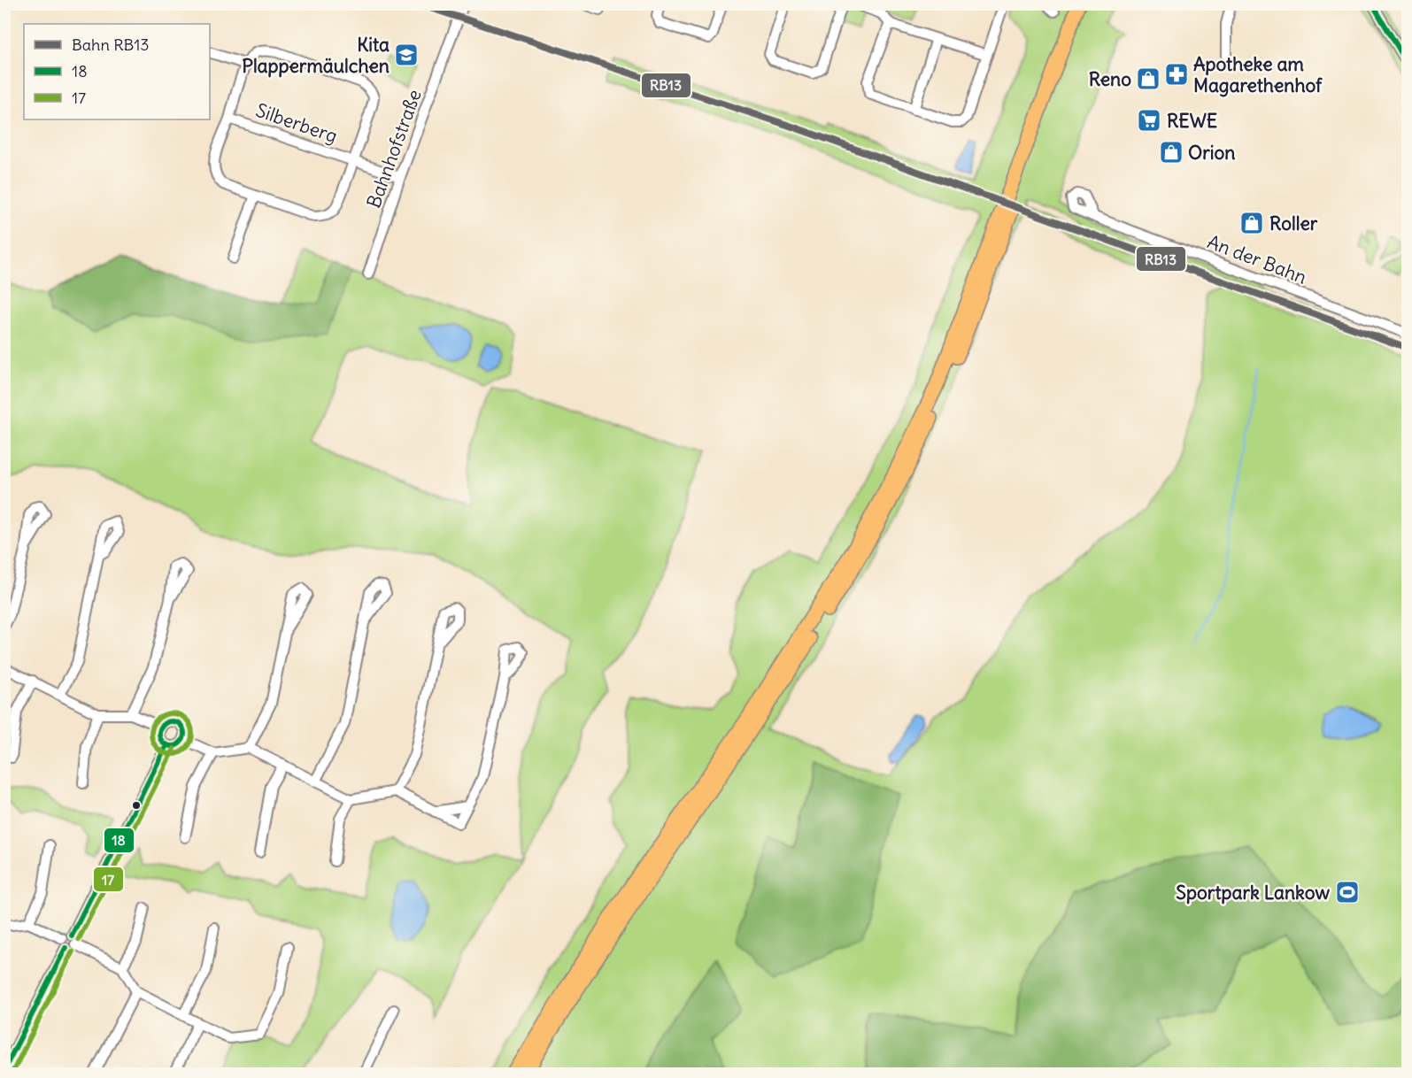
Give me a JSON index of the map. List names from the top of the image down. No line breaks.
{"streets":{"street":["Silberberg","Bahnhofstraße","An der Bahn"]},"crossings":[["Silberberg","Bahnhofstraße"]],"places":{"school or university":["Kita Plappermäulchen"],"pharmacy":["Apotheke am Magarethenhof"],"shop":["Reno","Orion","Roller"],"supermarket":["REWE"],"sports":["Sportpark Lankow"]},"lines":["rail line RB13","transit line 18","transit line 17"],"legend":["Bahn RB13","18","17"]}
